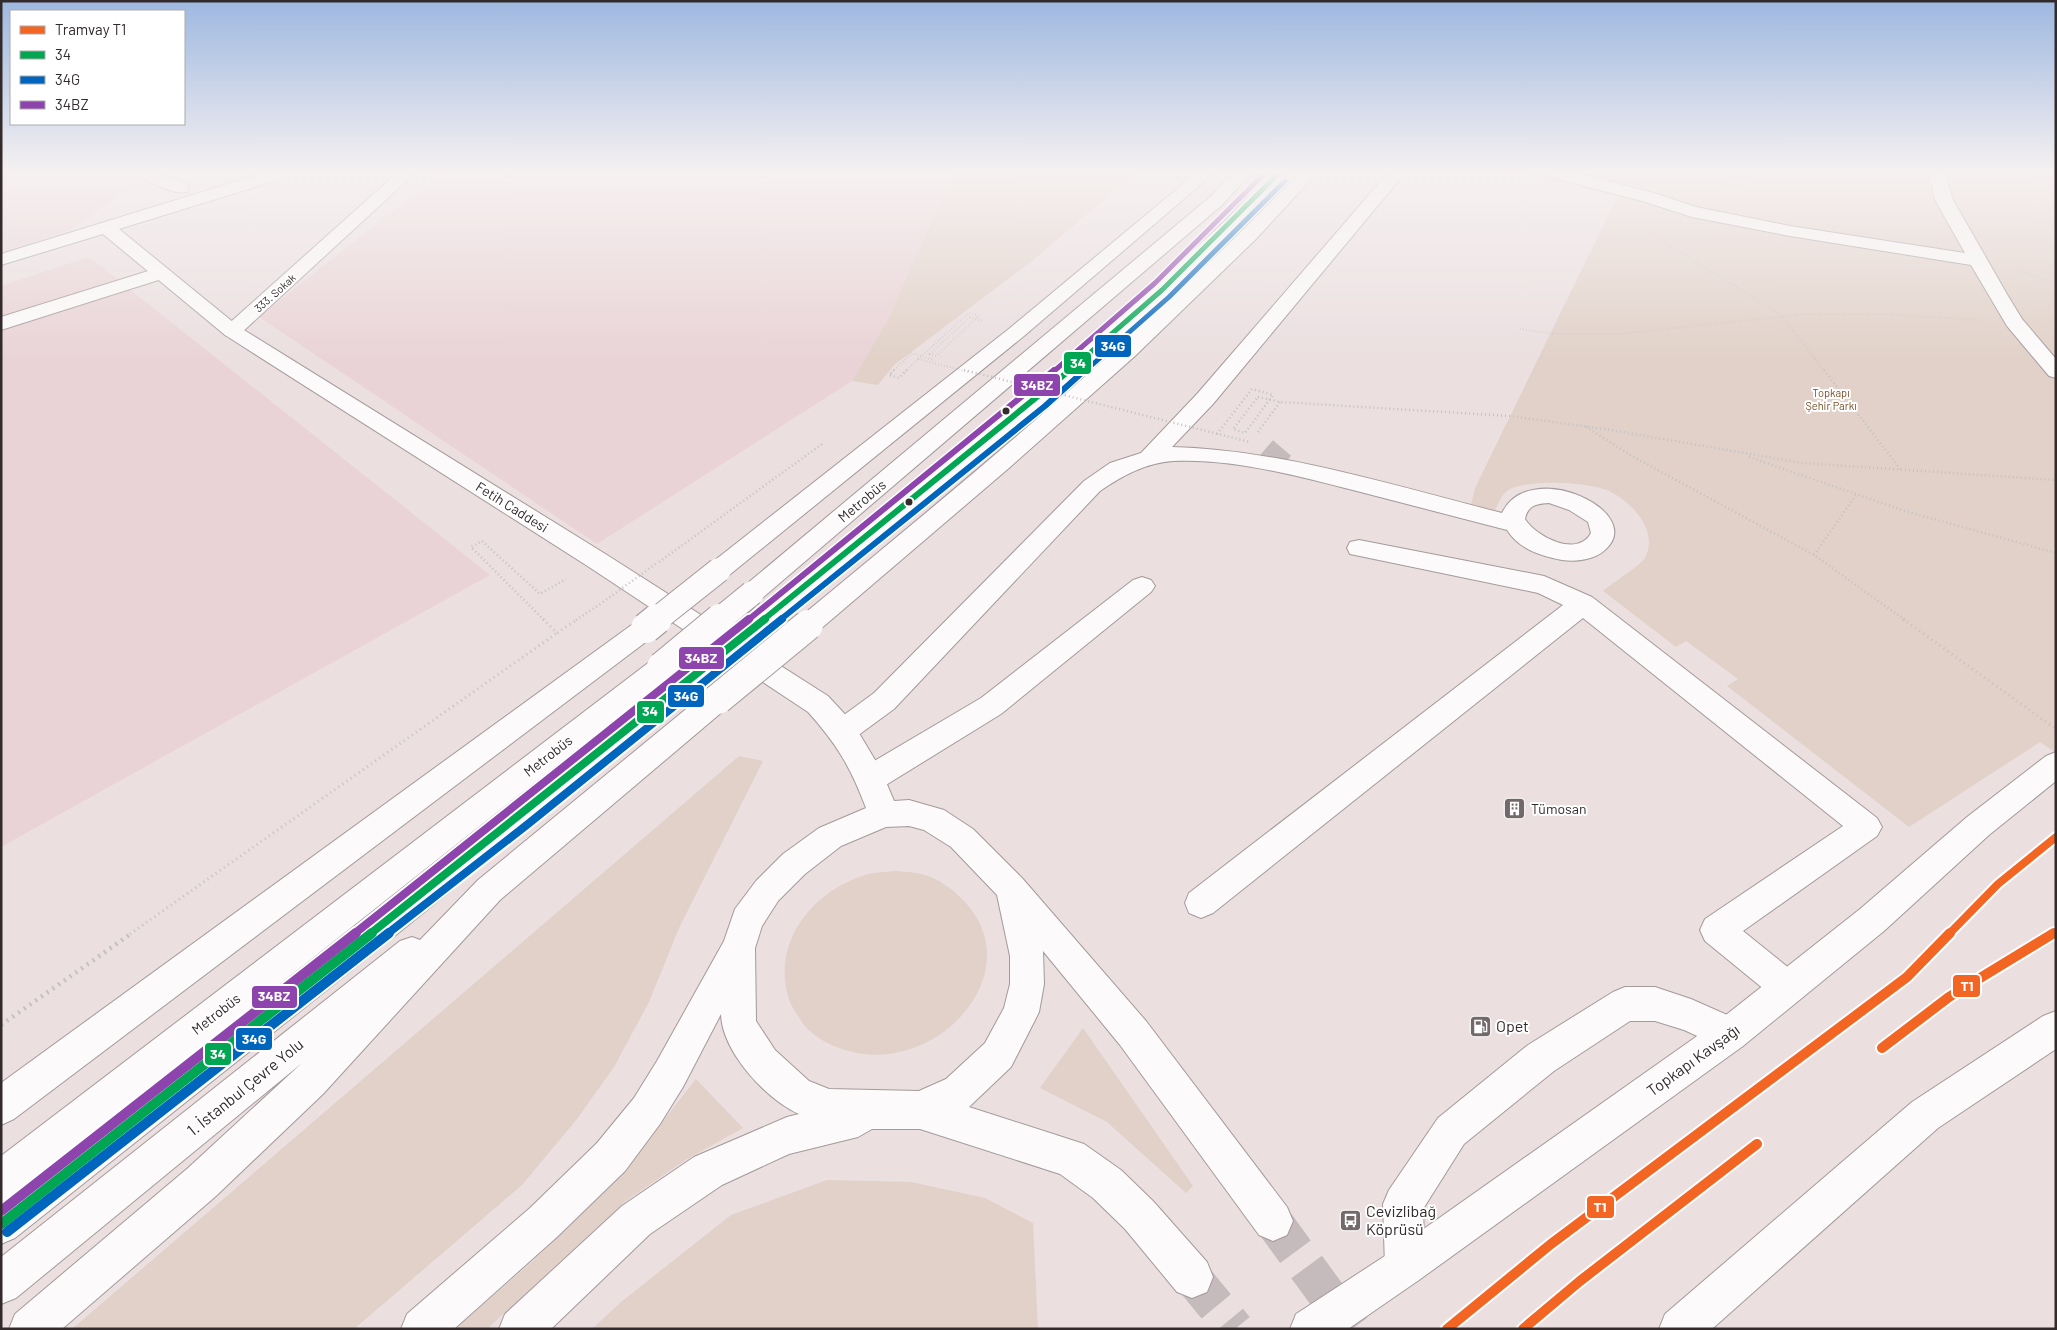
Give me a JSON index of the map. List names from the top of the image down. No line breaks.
{"streets":{"main road":["333. Sokak","Metrobüs","Fetih Caddesi","Topkapı Kavşağı","1. İstanbul Çevre Yolu"]},"crossings":[["333. Sokak","Fetih Caddesi"]],"parks":["Topkapı Şehir Parkı"],"places":{"building":["Tümosan"],"fuel station":["Opet"],"bus stop":["Cevizlibağ Köprüsü"]},"lines":["transit line 34","transit line 34G","transit line 34BZ","tram line T1"],"legend":["Tramvay T1","34","34G","34BZ"]}
